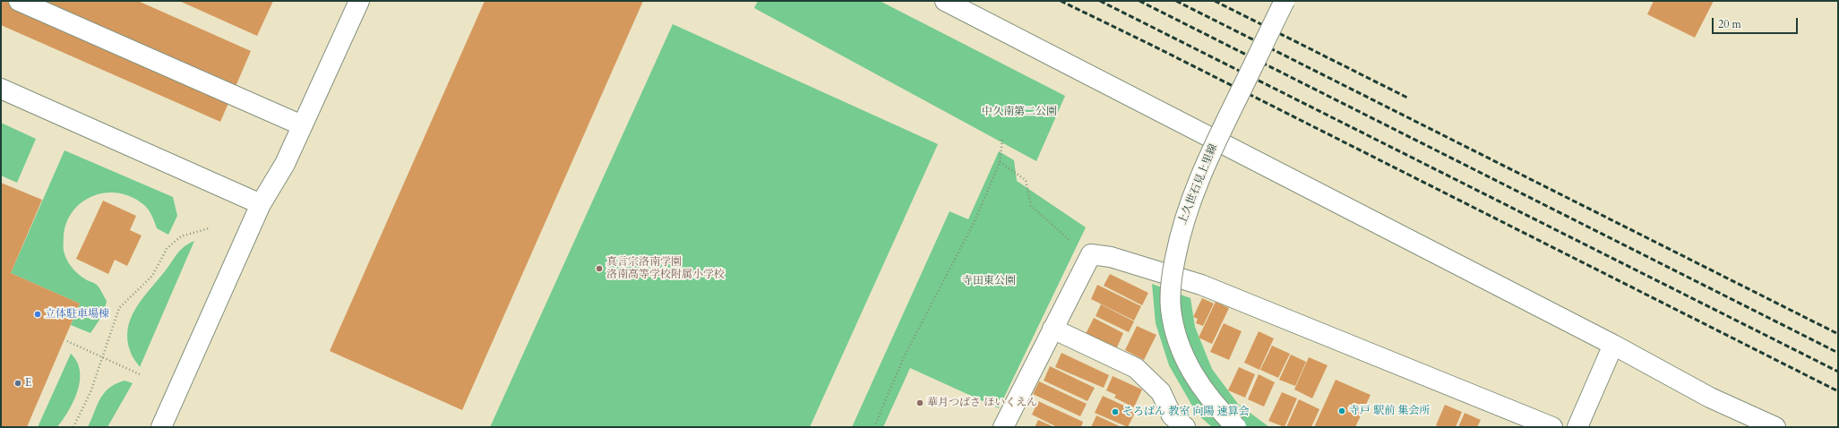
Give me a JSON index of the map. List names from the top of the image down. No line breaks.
{"streets":{"street":["上久世石見上里線"]},"parks":["中久南第二公園","寺田東公園"],"places":["真言宗洛南学園 洛南高等学校附属小学校","立体駐車場棟","E","華月つばさ ほいくえん","寺戸 駅前 集会所","そろばん 教室 向陽 速算会"],"scale_bar":"20 m"}
